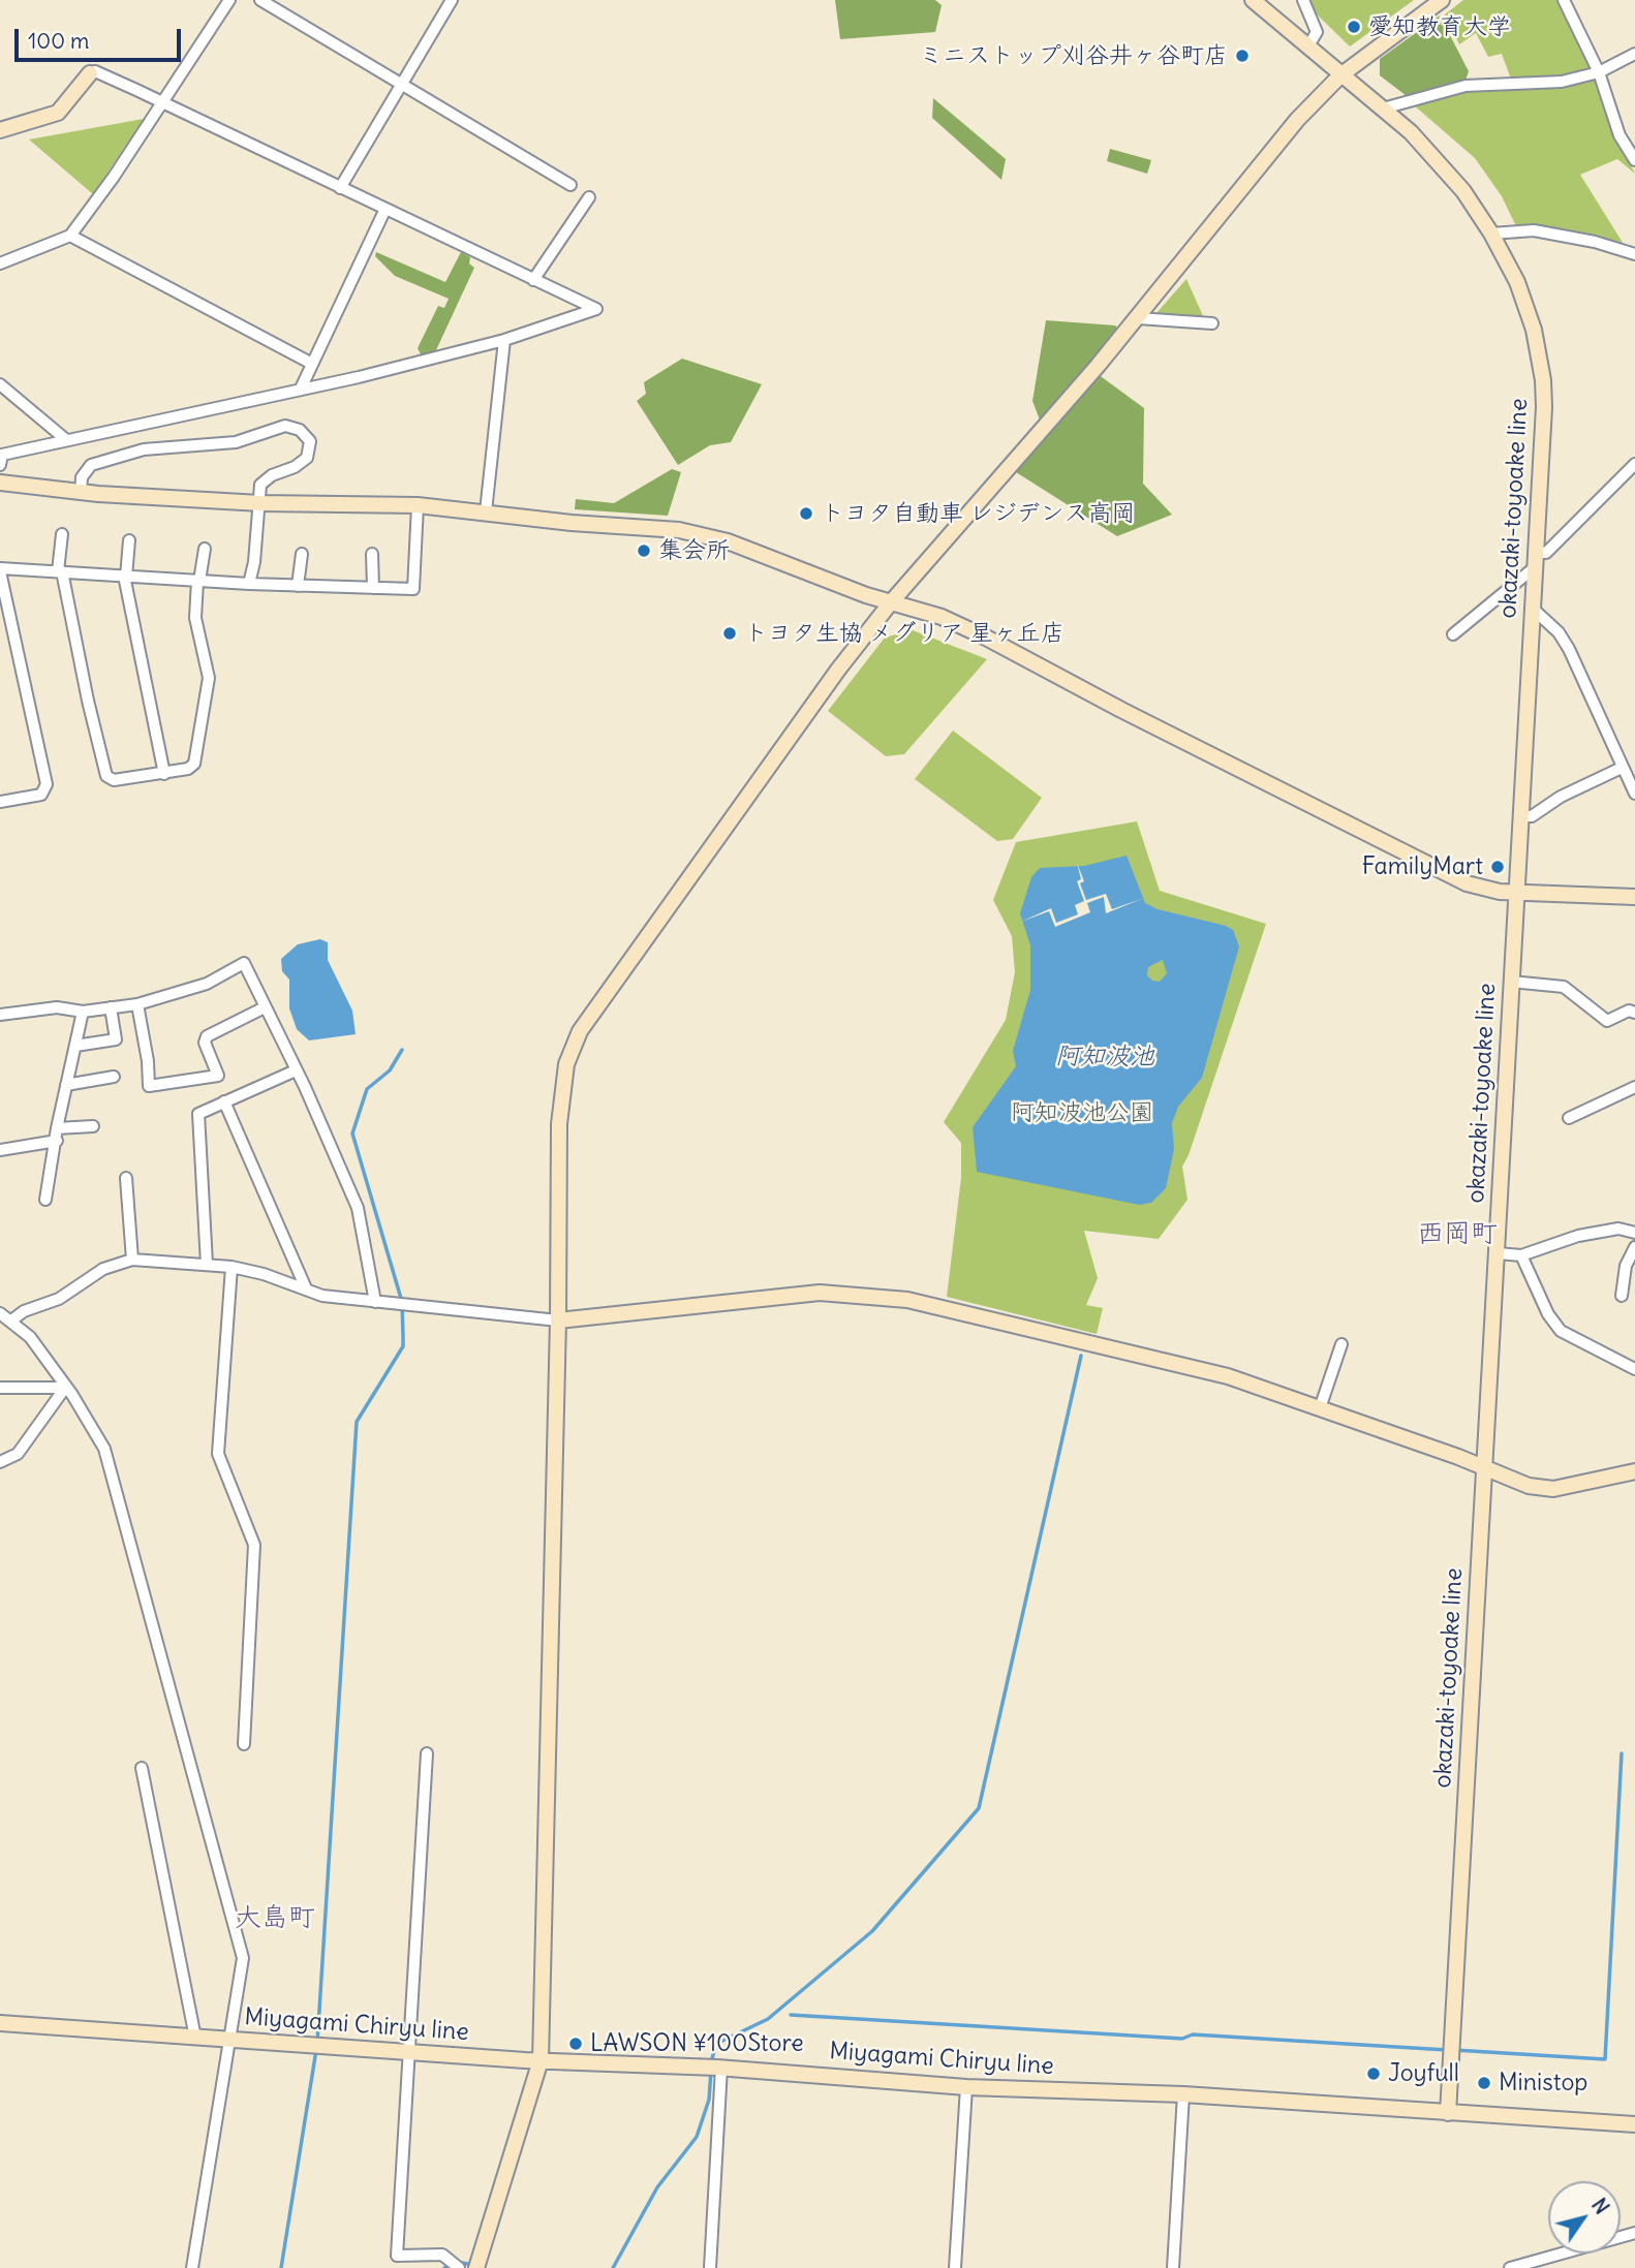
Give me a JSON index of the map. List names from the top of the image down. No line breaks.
{"streets":{"street":["okazaki-toyoake line","Miyagami Chiryu line"]},"crossings":[["okazaki-toyoake line","Miyagami Chiryu line"]],"districts":["西岡町","大島町"],"water":["阿知波池"],"parks":["阿知波池公園"],"places":["愛知教育大学","ミニストップ刈谷井ヶ谷町店","トヨタ自動車 レジデンス高岡","集会所","トヨタ生協 メグリア 星ヶ丘店","FamilyMart","LAWSON ¥100Store","Joyfull","Ministop"],"scale_bar":"100 m","north":"top right"}
